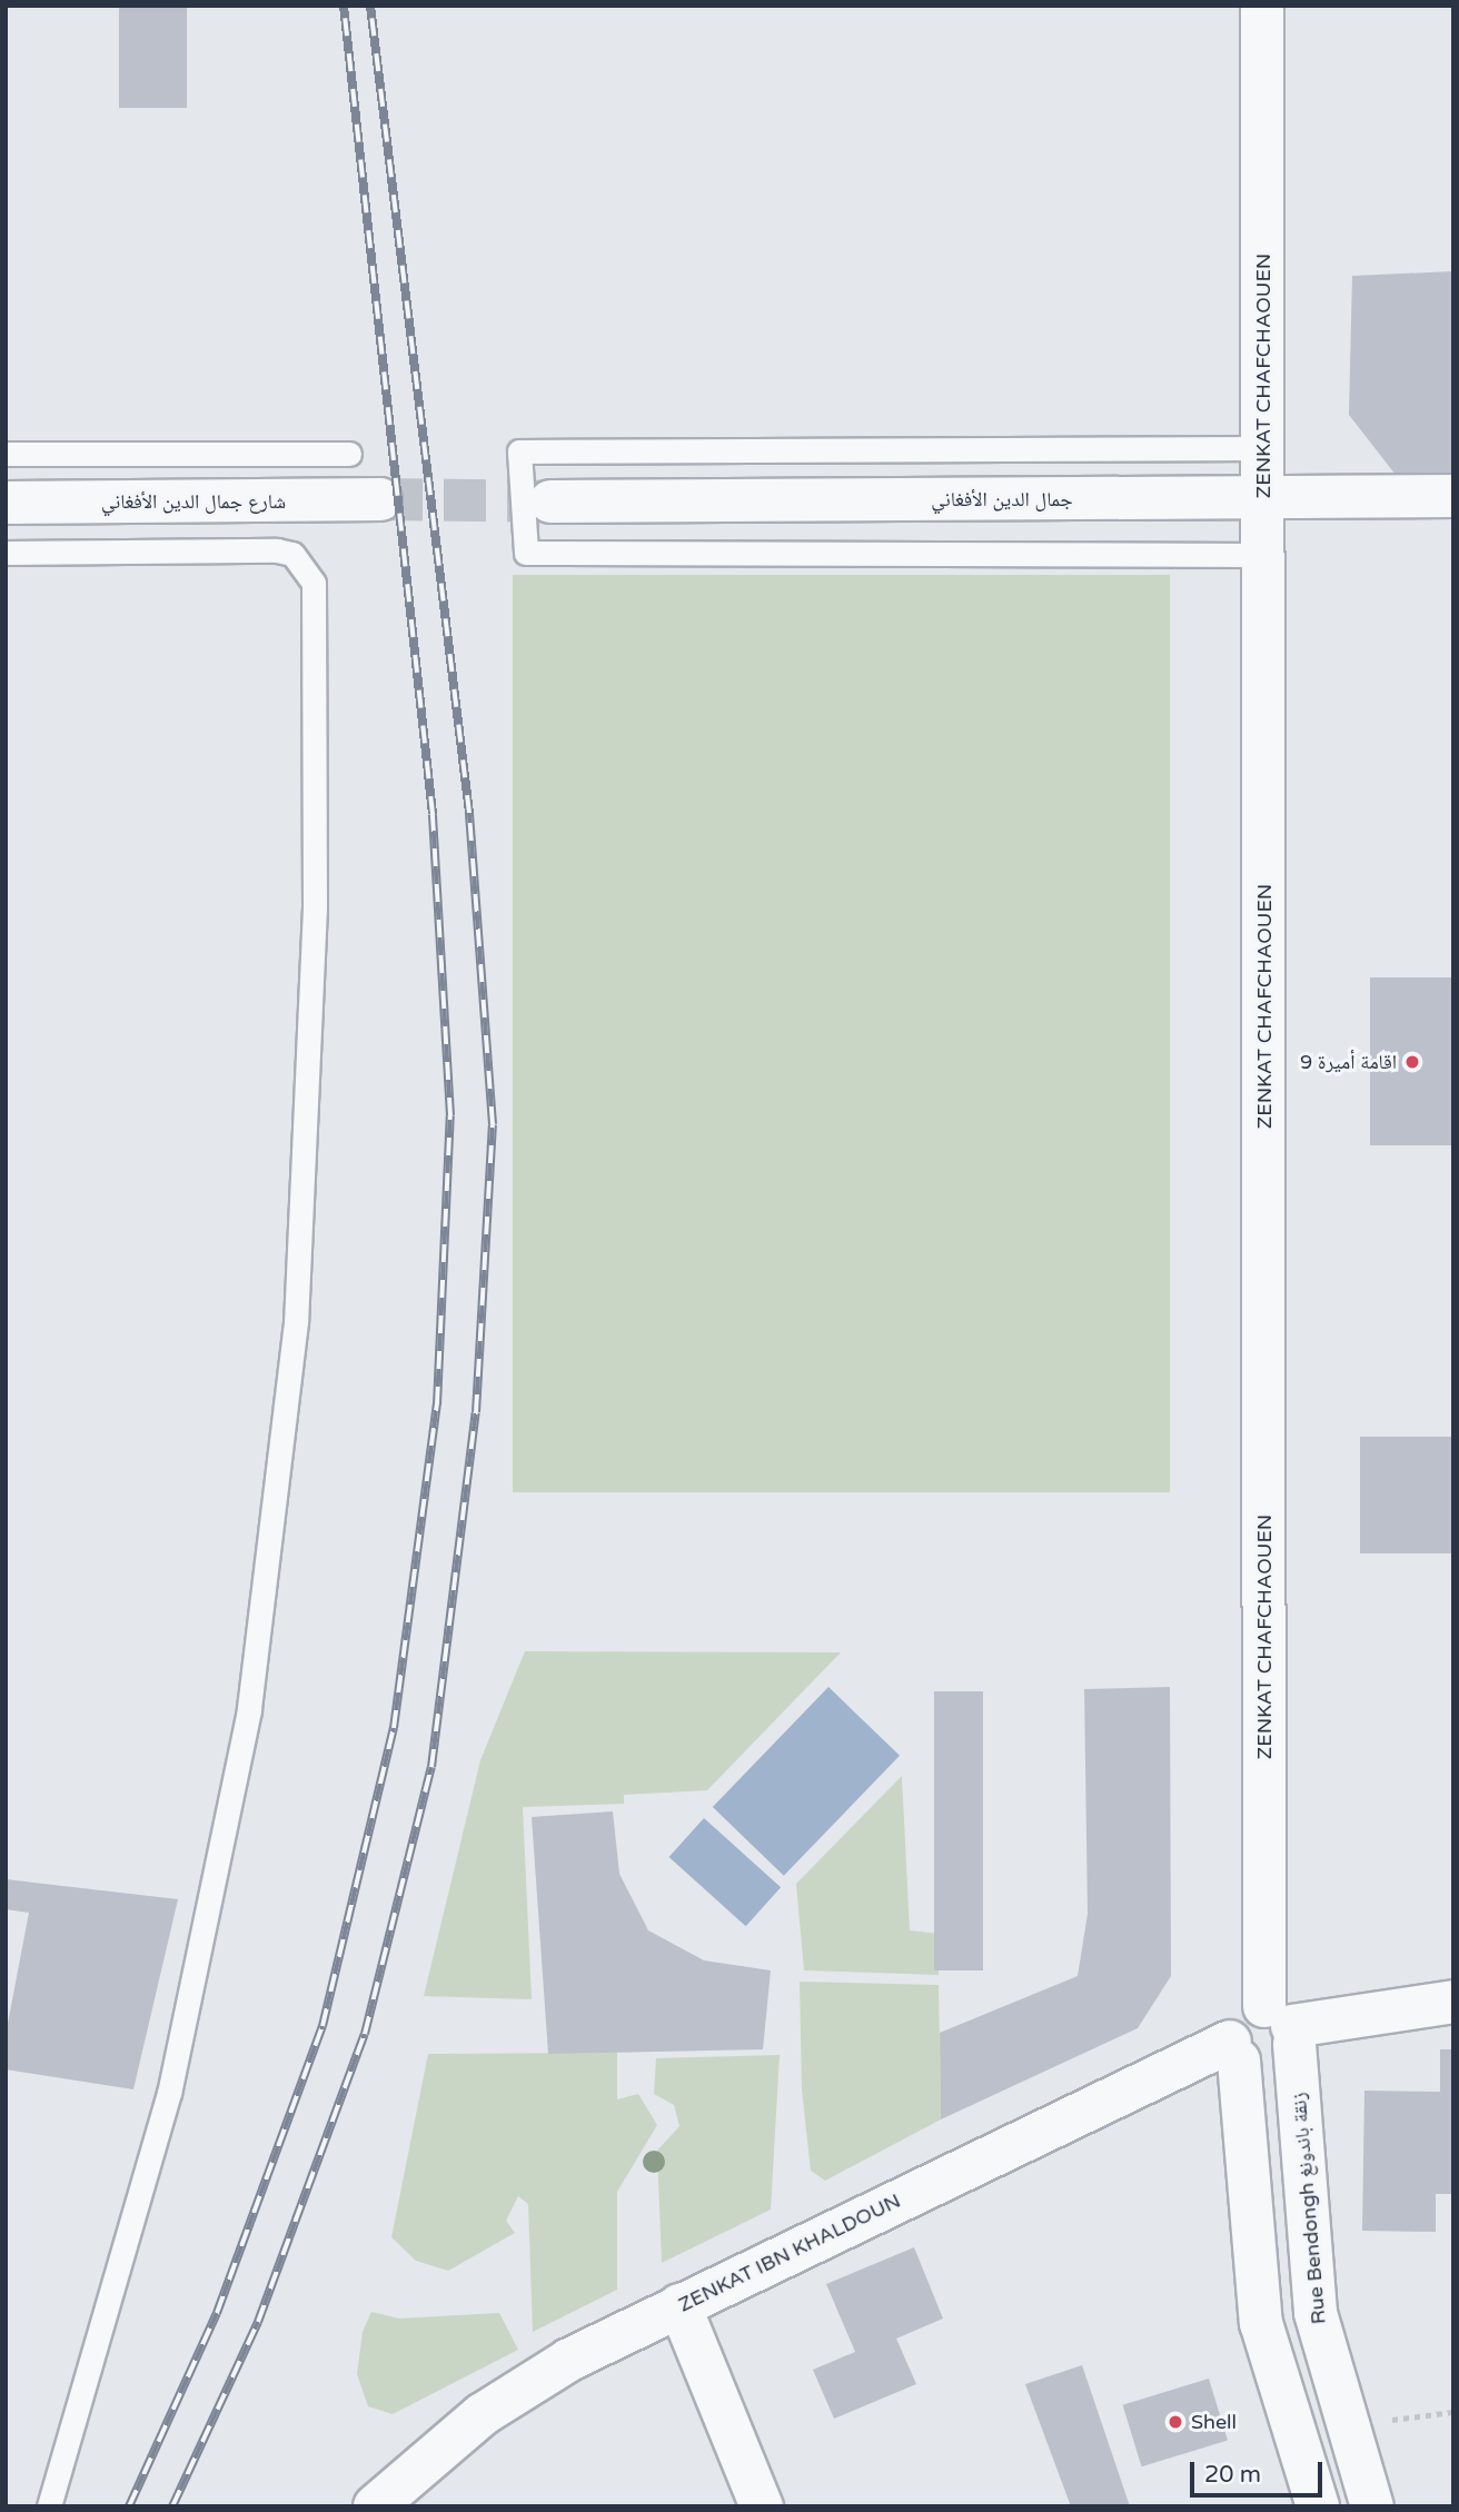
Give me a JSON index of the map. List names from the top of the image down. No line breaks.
{"streets":{"street":["ZENKAT CHAFCHAOUEN","جمال الدين الأفغاني","شارع جمال الدين الأفغاني","Rue Bendongh زنقة باندونغ","ZENKAT IBN KHALDOUN"]},"crossings":[["ZENKAT CHAFCHAOUEN","جمال الدين الأفغاني"],["ZENKAT CHAFCHAOUEN","Rue Bendongh زنقة باندونغ"],["ZENKAT CHAFCHAOUEN","ZENKAT IBN KHALDOUN"],["Rue Bendongh زنقة باندونغ","ZENKAT IBN KHALDOUN"]],"places":["اقامة أميرة 9","Shell"],"scale_bar":"20 m"}
